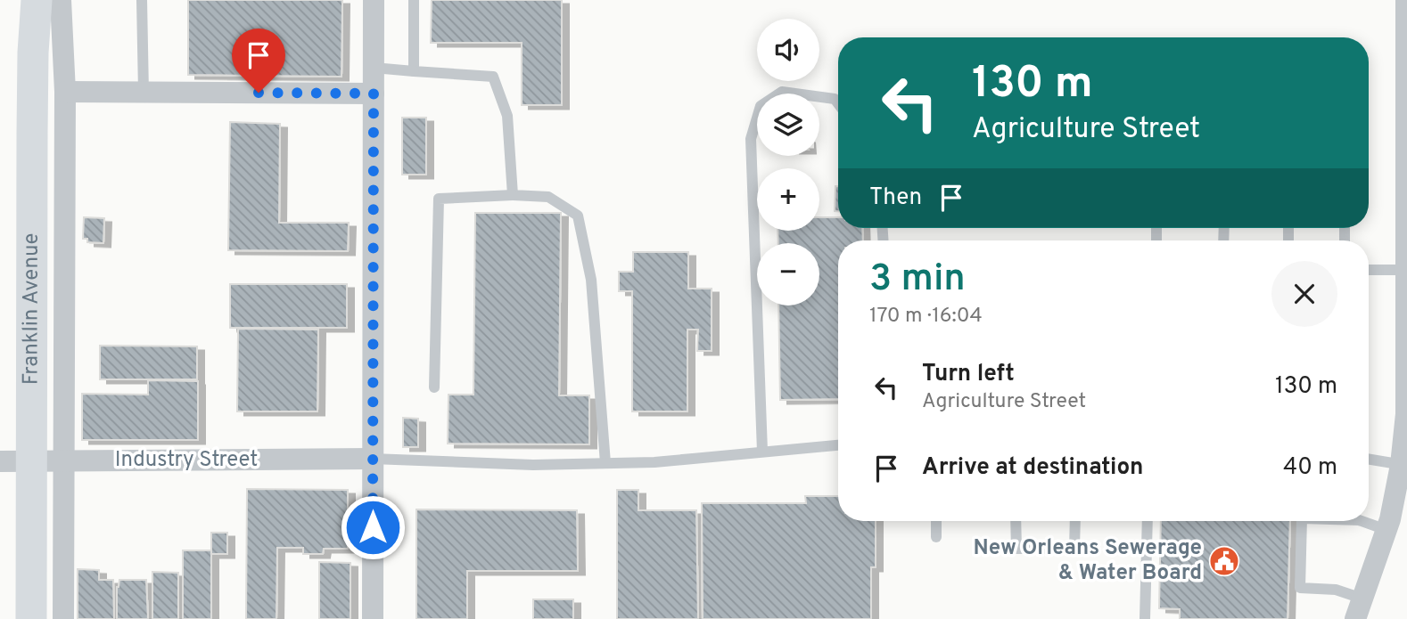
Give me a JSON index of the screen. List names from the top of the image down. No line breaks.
{"streets":{"street":["Franklin Avenue","Industry Street"]},"places":{"public building":["New Orleans Sewerage & Water Board"]},"page":{"map_buttons":["+","−"],"turn":["130 m","Agriculture Street"],"then":"Then","heading":["3 min","170 m · 16:04"],"list":[{"name":"Turn left","note":"Agriculture Street","value":"130 m"},{"name":"Arrive at destination","value":"40 m"}]}}
